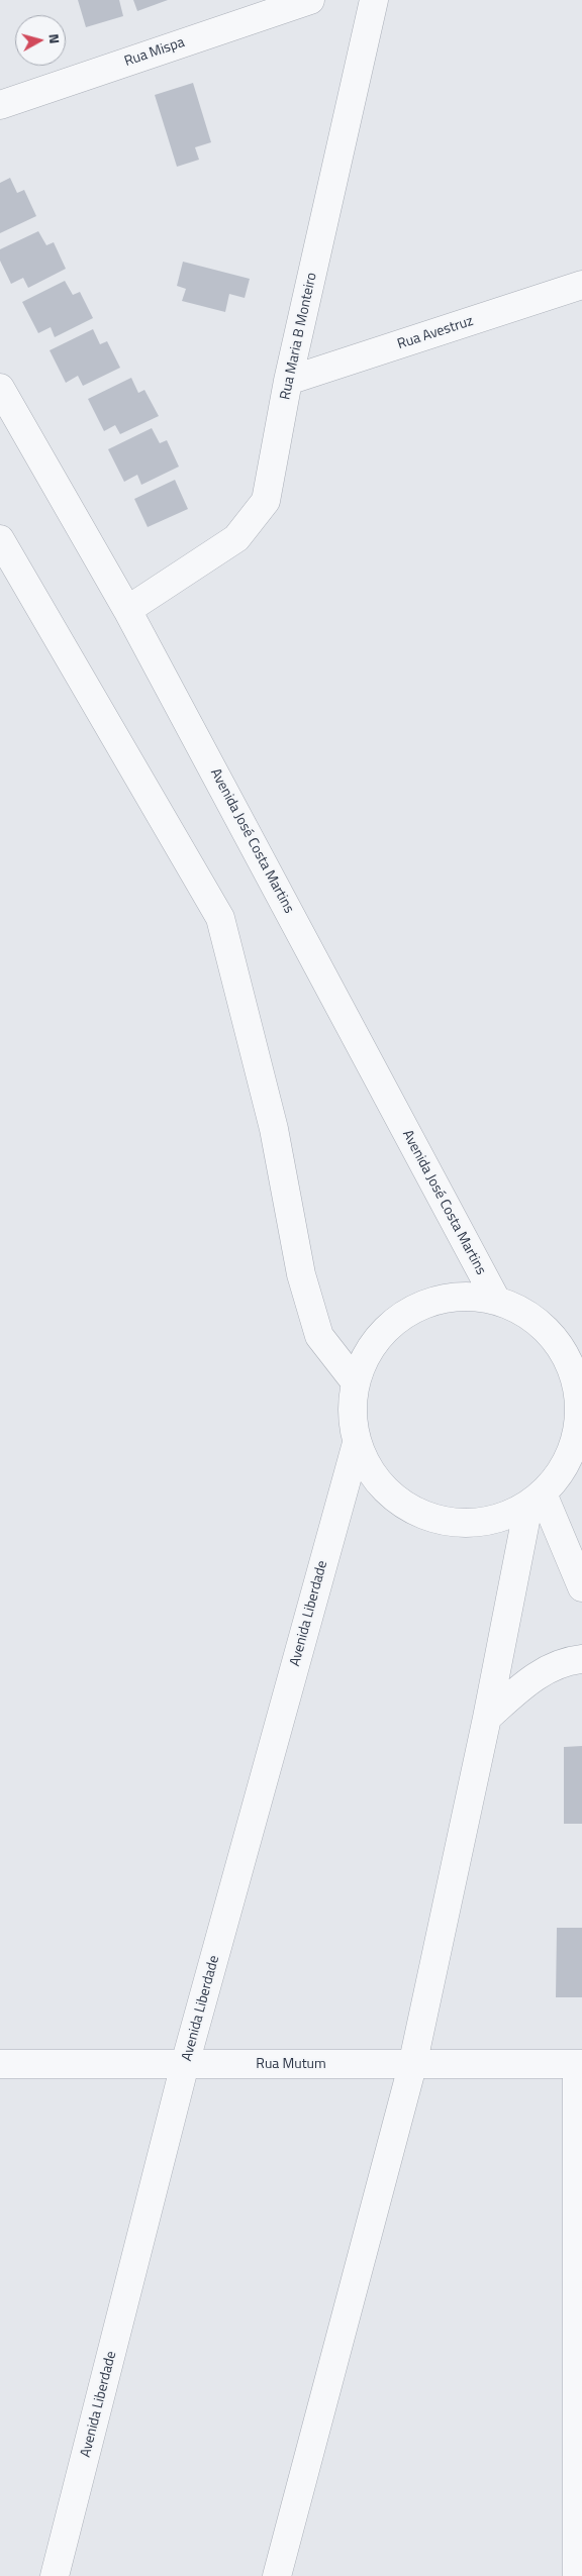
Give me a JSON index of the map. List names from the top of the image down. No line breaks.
{"streets":{"street":["Rua Mispa","Rua Avestruz","Rua Maria B Monteiro","Avenida José Costa Martins","Avenida Liberdade","Rua Mutum"]},"crossings":[["Rua Avestruz","Rua Maria B Monteiro"],["Rua Maria B Monteiro","Avenida José Costa Martins"],["Avenida Liberdade","Rua Mutum"]],"north":"right"}
